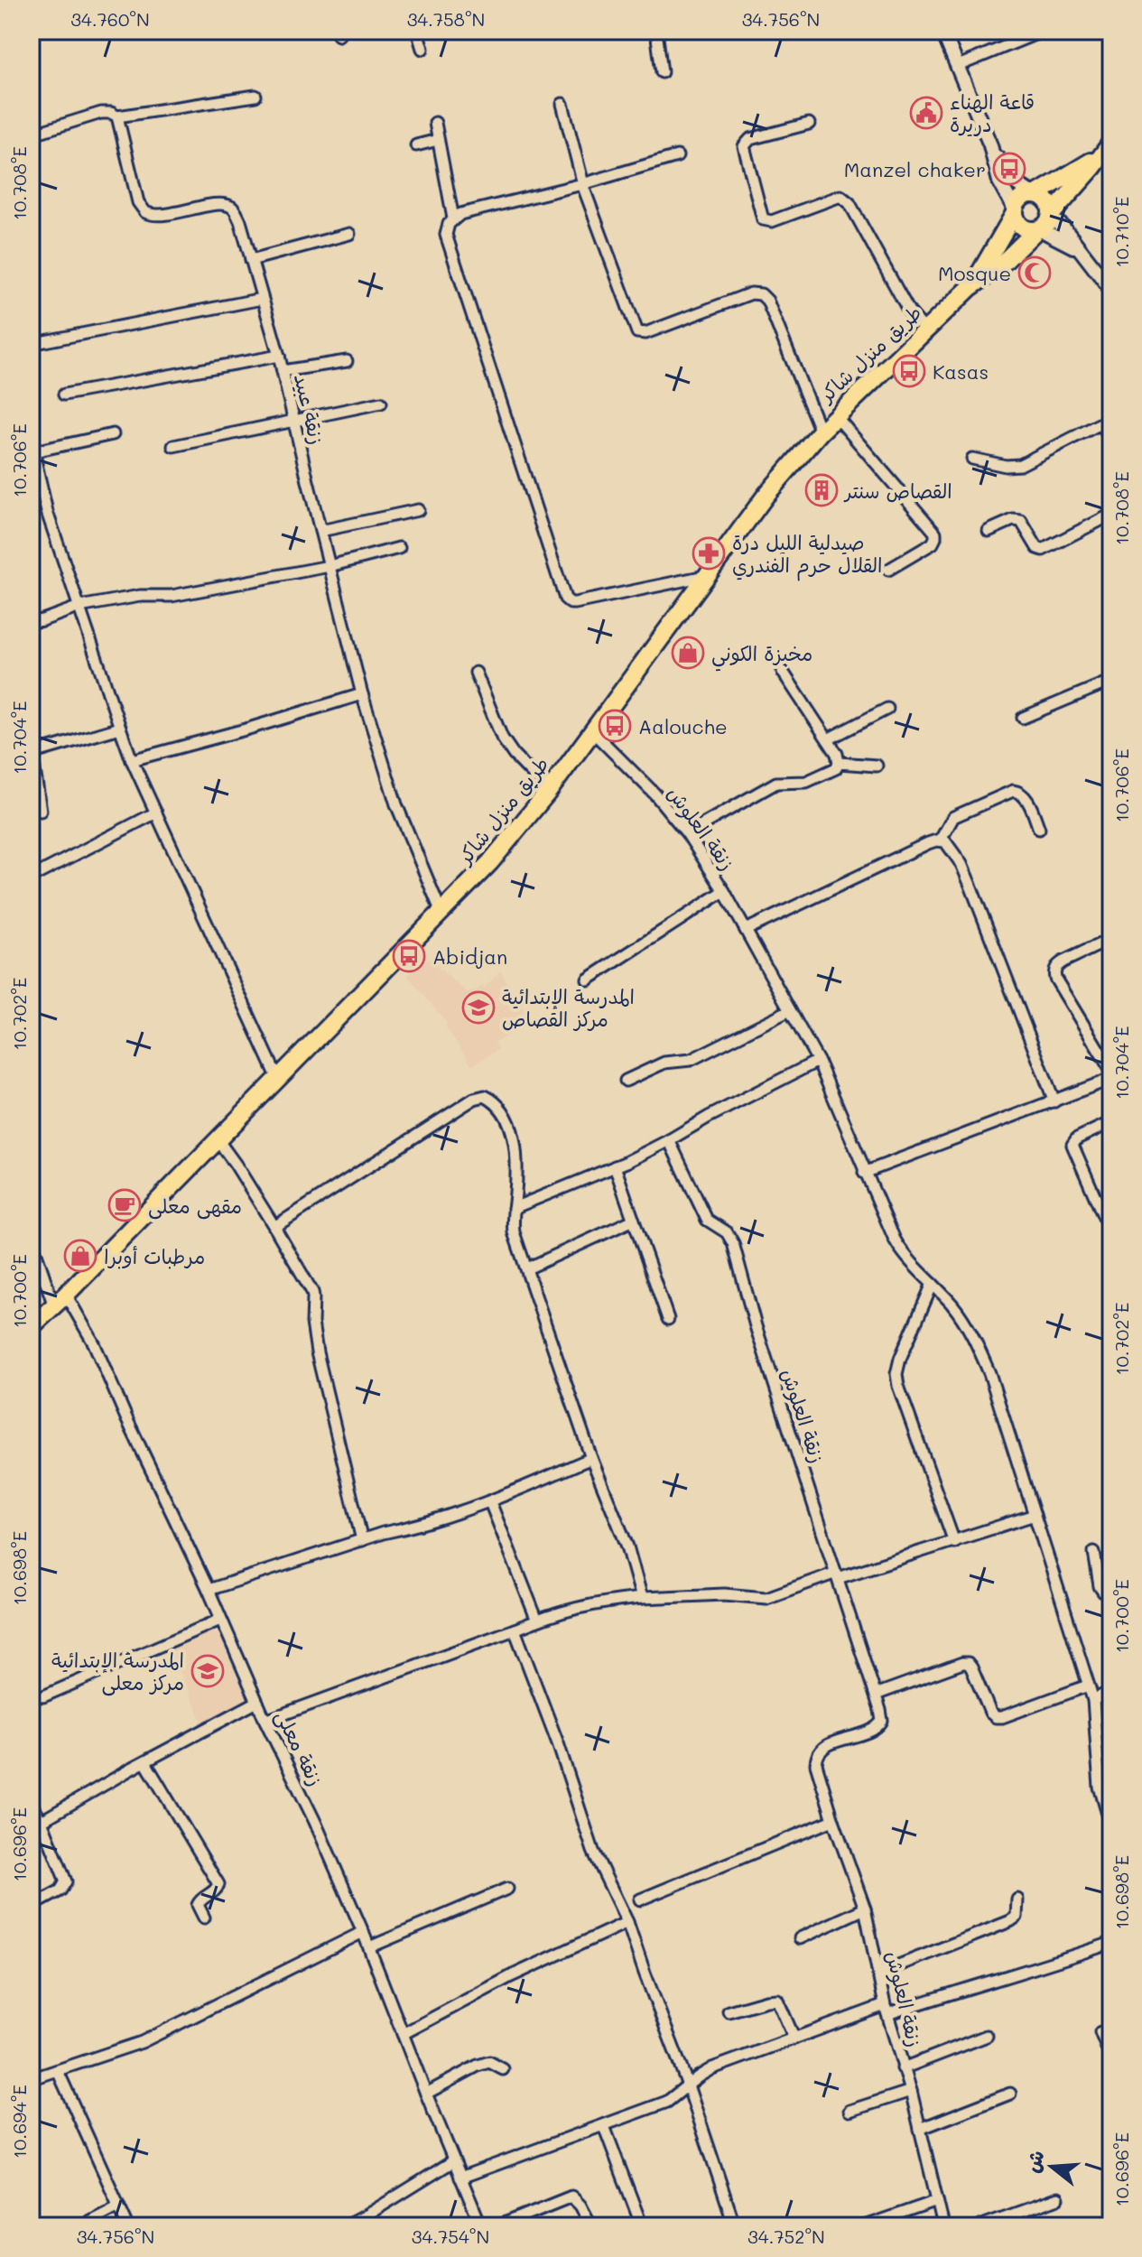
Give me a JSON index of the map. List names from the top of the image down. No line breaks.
{"streets":{"main road":["طريق منزل شاكر"],"street":["زنقة عبيد","زنقة العلوش","زنقة معلى"]},"crossings":[["طريق منزل شاكر","زنقة عبيد"],["طريق منزل شاكر","زنقة العلوش"],["طريق منزل شاكر","زنقة معلى"]],"places":{"public building":["قاعة الهناء دريرة"],"bus stop":["Manzel chaker","Kasas","Aalouche","Abidjan"],"mosque":["Mosque"],"building":["القصاص سنتر"],"pharmacy":["صيدلية الليل درة القلال حرم الفندري"],"shop":["مخبزة الكوني","مرطبات أوبرا"],"school or university":["المدرسة الإبتدائية مركز القصاص","المدرسة الإبتدائية مركز معلى"],"cafe":["مقهى معلى"]},"north":"left","coordinates":["34.760°N","34.758°N","34.756°N","10.708°E","10.710°E","10.706°E","10.704°E","10.702°E","10.700°E","10.698°E","10.696°E","10.694°E","34.754°N","34.752°N"]}
